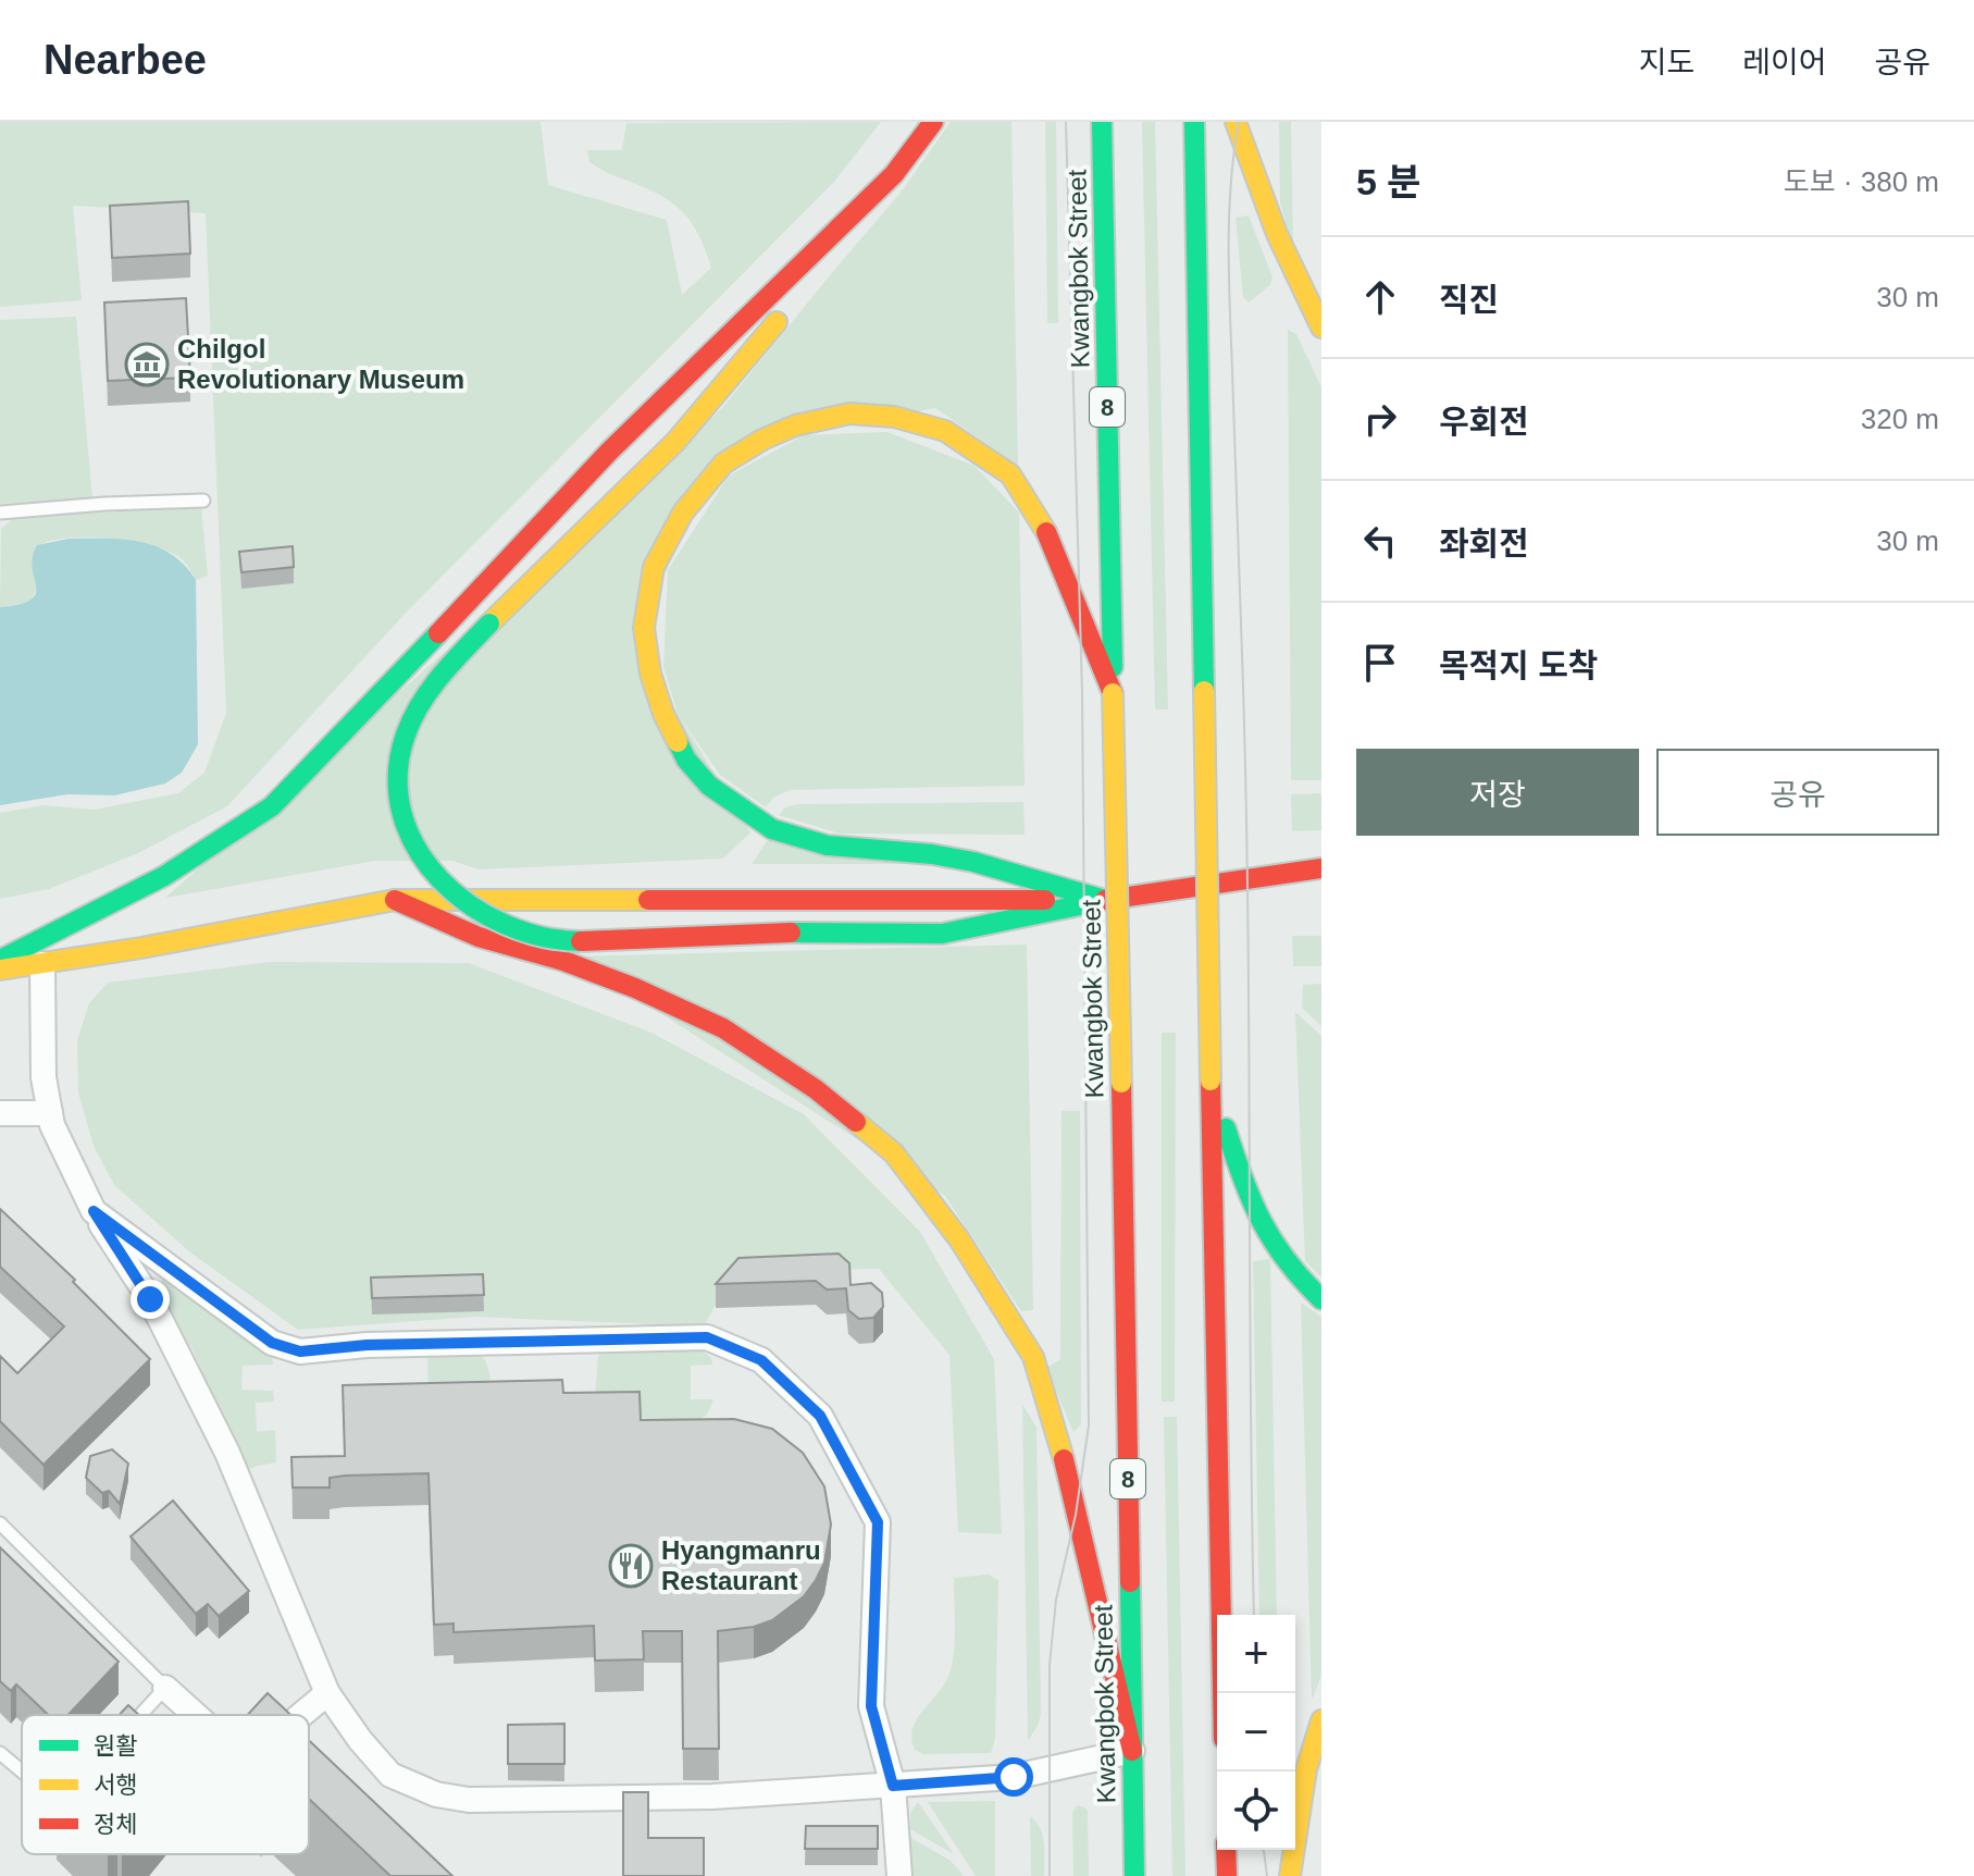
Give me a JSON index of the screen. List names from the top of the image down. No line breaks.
{"streets":{"main road":["Kwangbok Street","8"]},"places":{"museum":["Chilgol Revolutionary Museum"],"restaurant":["Hyangmanru Restaurant"]},"legend":["원활","서행","정체"],"page":{"header":"Nearbee","nav":["지도","레이어","공유"],"heading":["5 분","도보 · 380 m"],"list":[["직진","30 m"],["우회전","320 m"],["좌회전","30 m"],"목적지 도착"],"buttons":["저장","공유"],"map_buttons":["+","−"]}}
